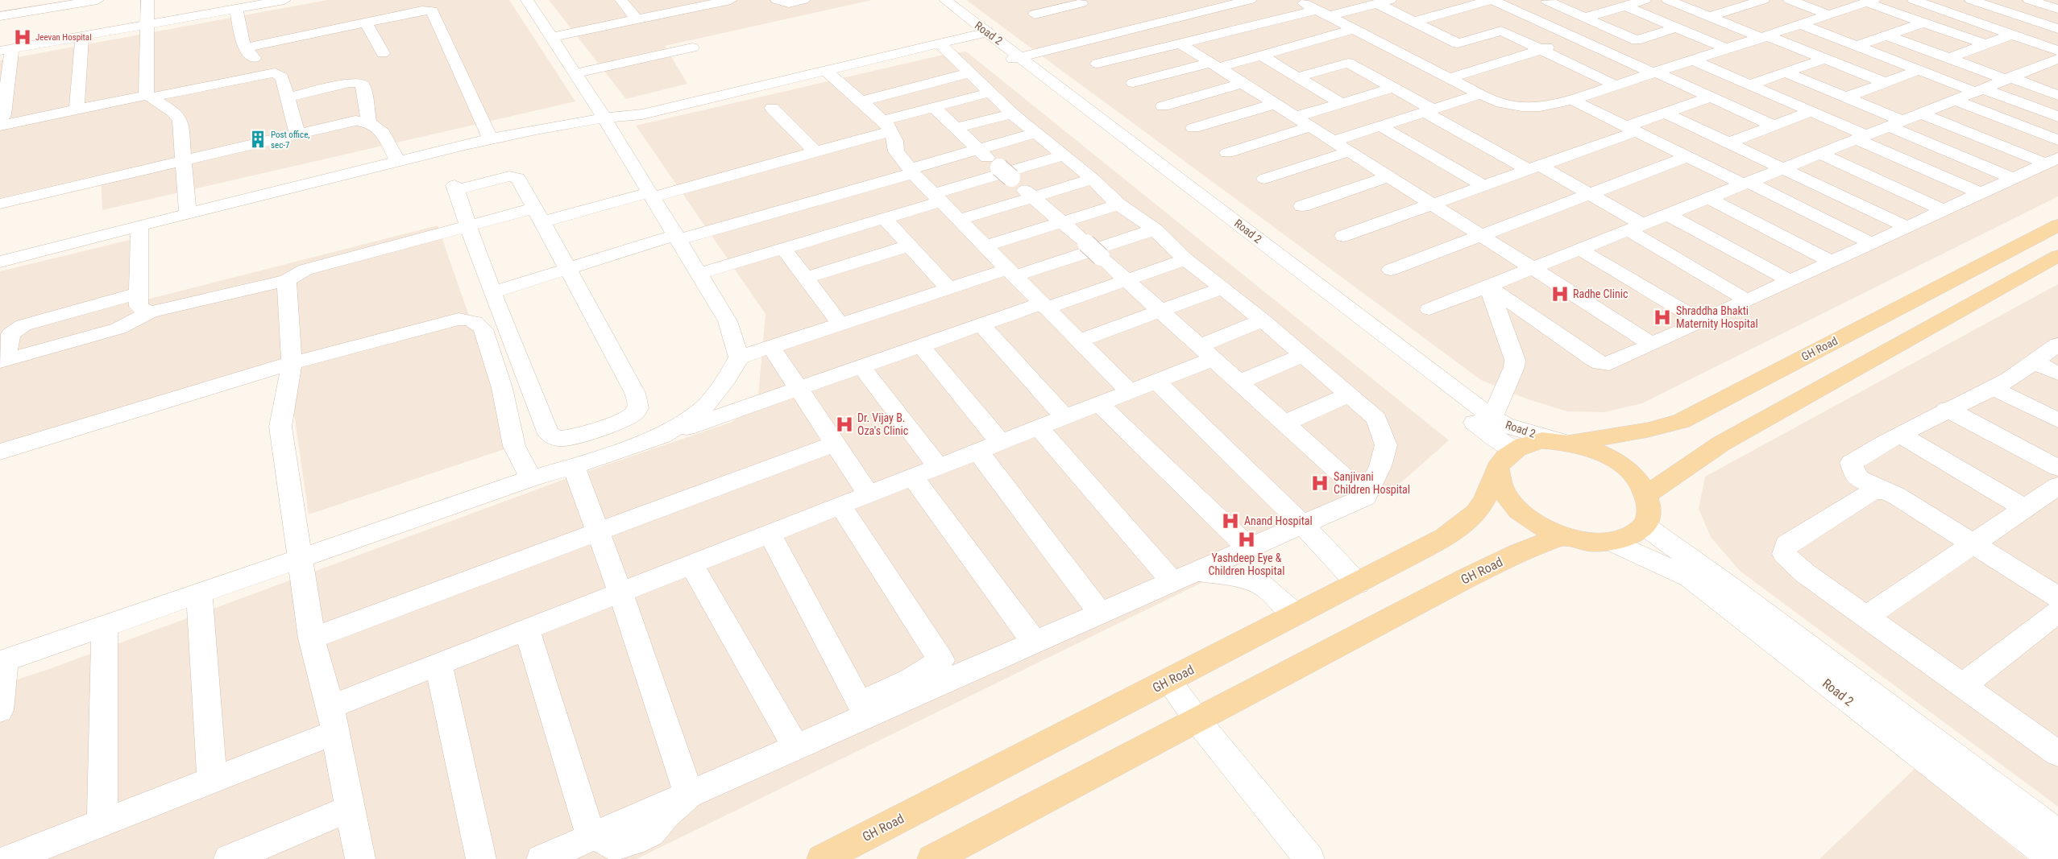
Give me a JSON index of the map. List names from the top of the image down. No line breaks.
{"streets":{"main road":["GH Road"],"street":["Road 2"]},"crossings":[["Road 2","GH Road"]],"places":{"hospital":["Jeevan Hospital","Radhe Clinic","Shraddha Bhakti Maternity Hospital","Dr. Vijay B. Oza's Clinic","Sanjivani Children Hospital","Anand Hospital","Yashdeep Eye & Children Hospital"],"building":["Post office, sec-7"]}}
